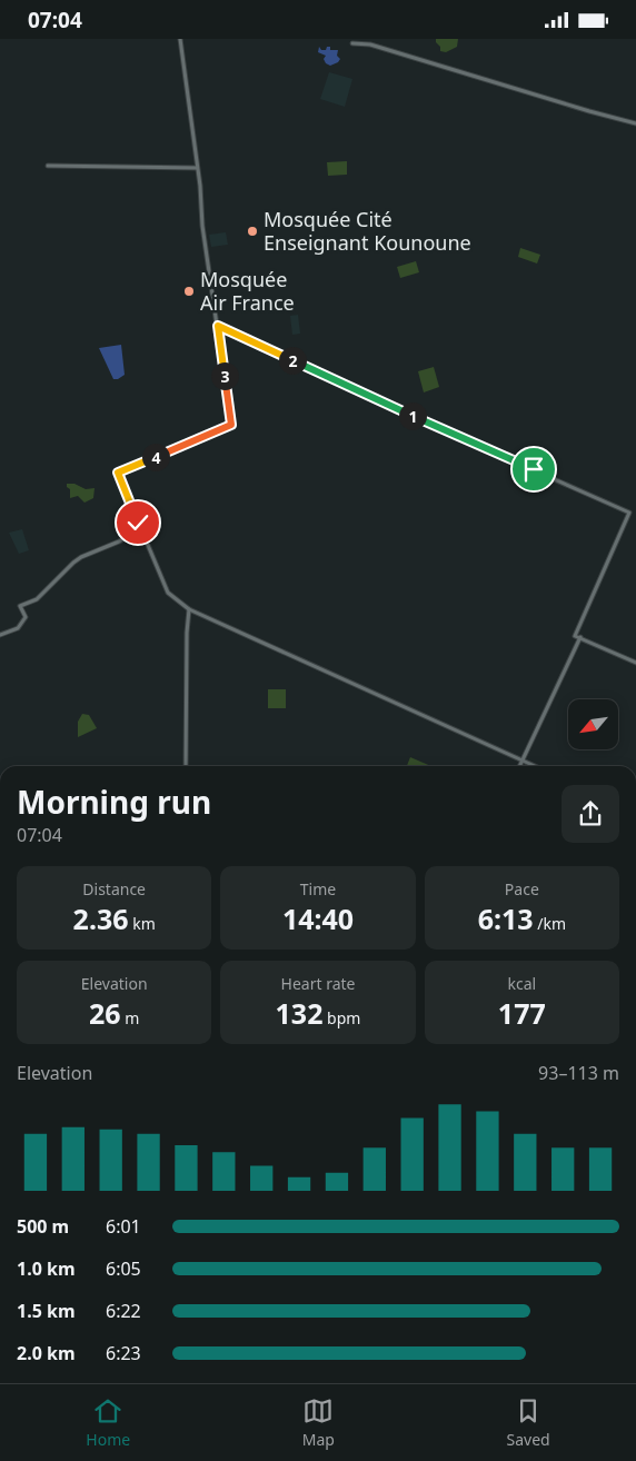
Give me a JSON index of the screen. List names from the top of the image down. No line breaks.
{"places":["Mosquée Cité Enseignant Kounoune","Mosquée Air France"],"north":"bottom left","page":{"status":"07:04","pins":["2","3","1","4"],"heading":["Morning run","07:04"],"stats":[["Distance","2.36 km"],["Time","14:40"],["Pace","6:13 /km"],["Elevation","26 m"],["Heart rate","132 bpm"],["kcal","177"]],"chart":["Elevation","93–113 m"],"list":[{"name":"500 m","note":"6:01"},{"name":"1.0 km","note":"6:05"},{"name":"1.5 km","note":"6:22"},{"name":"2.0 km","note":"6:23"}],"tabs":["Home","Map","Saved"]}}
